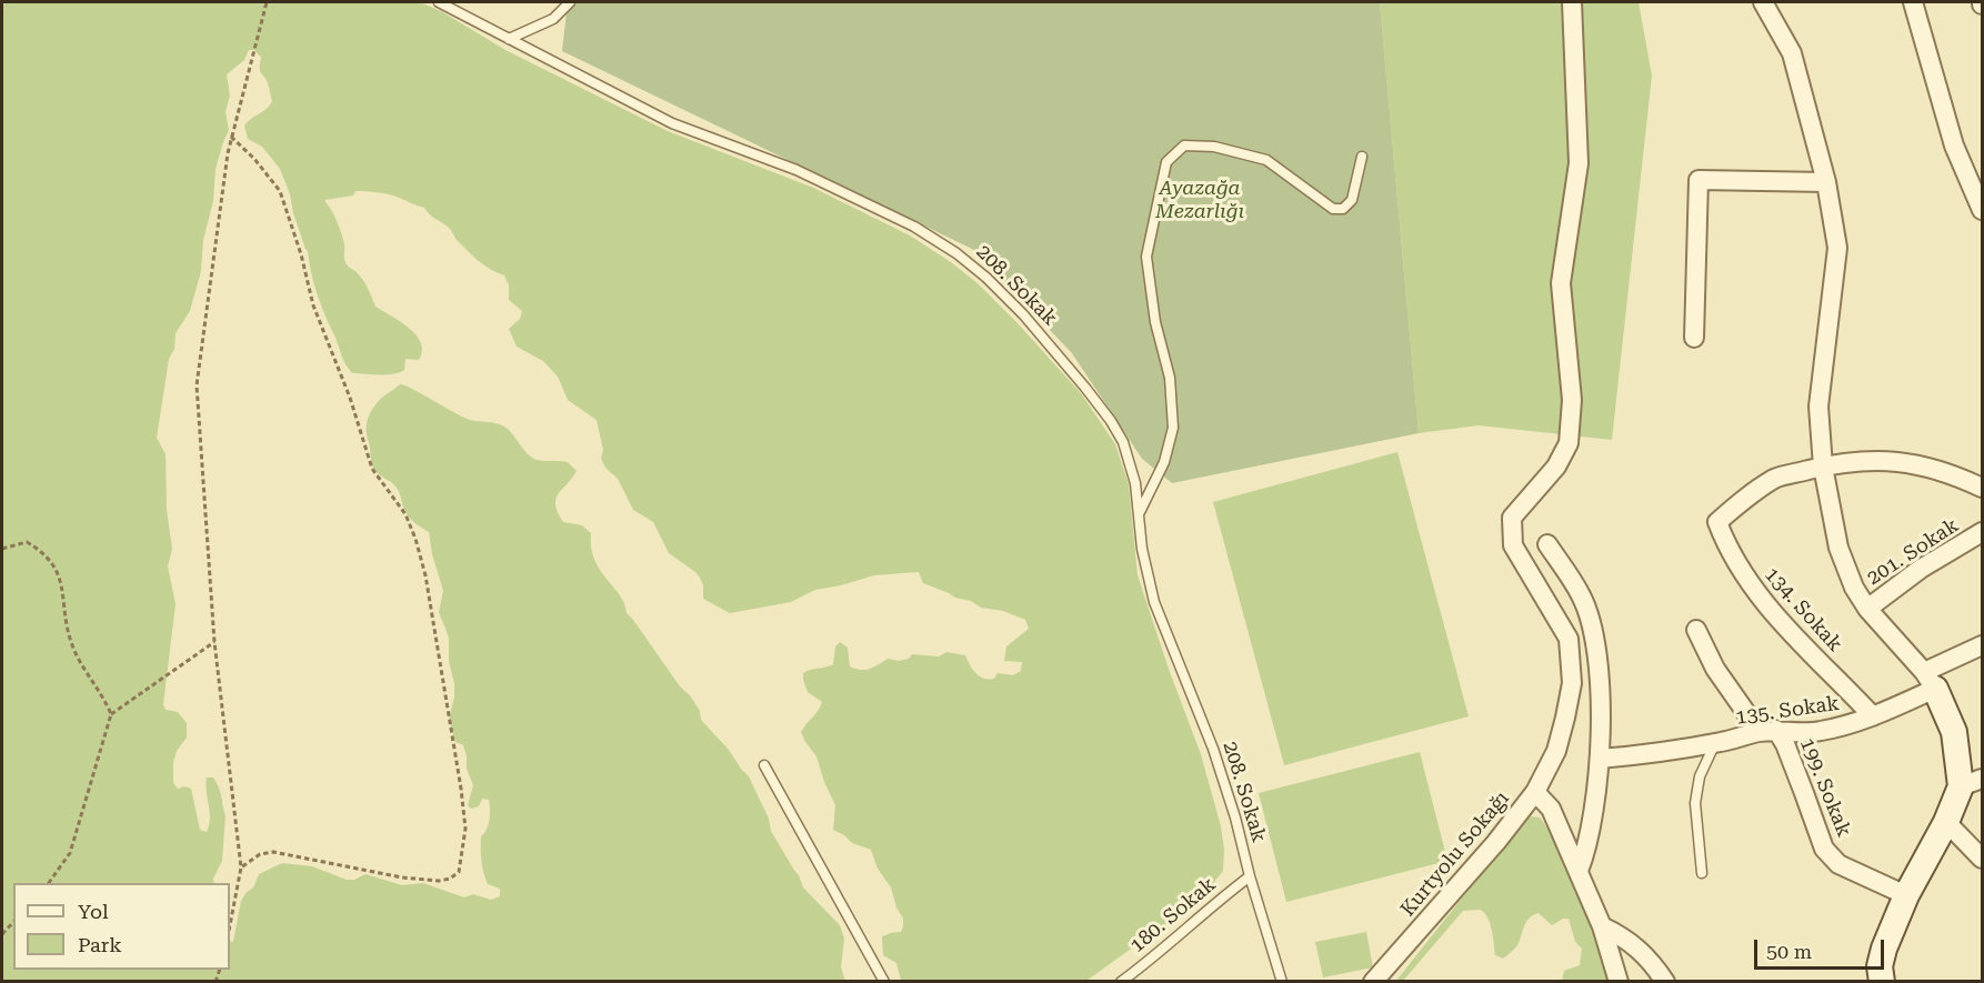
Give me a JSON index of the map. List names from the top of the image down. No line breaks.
{"streets":{"street":["201. Sokak","134. Sokak","135. Sokak","199. Sokak","Kurtyolu Sokağı"],"lane":["208. Sokak","180. Sokak"]},"crossings":[["208. Sokak","180. Sokak"],["134. Sokak","135. Sokak"],["135. Sokak","199. Sokak"]],"parks":["Ayazağa Mezarlığı"],"legend":["Yol","Park"],"scale_bar":"50 m"}
